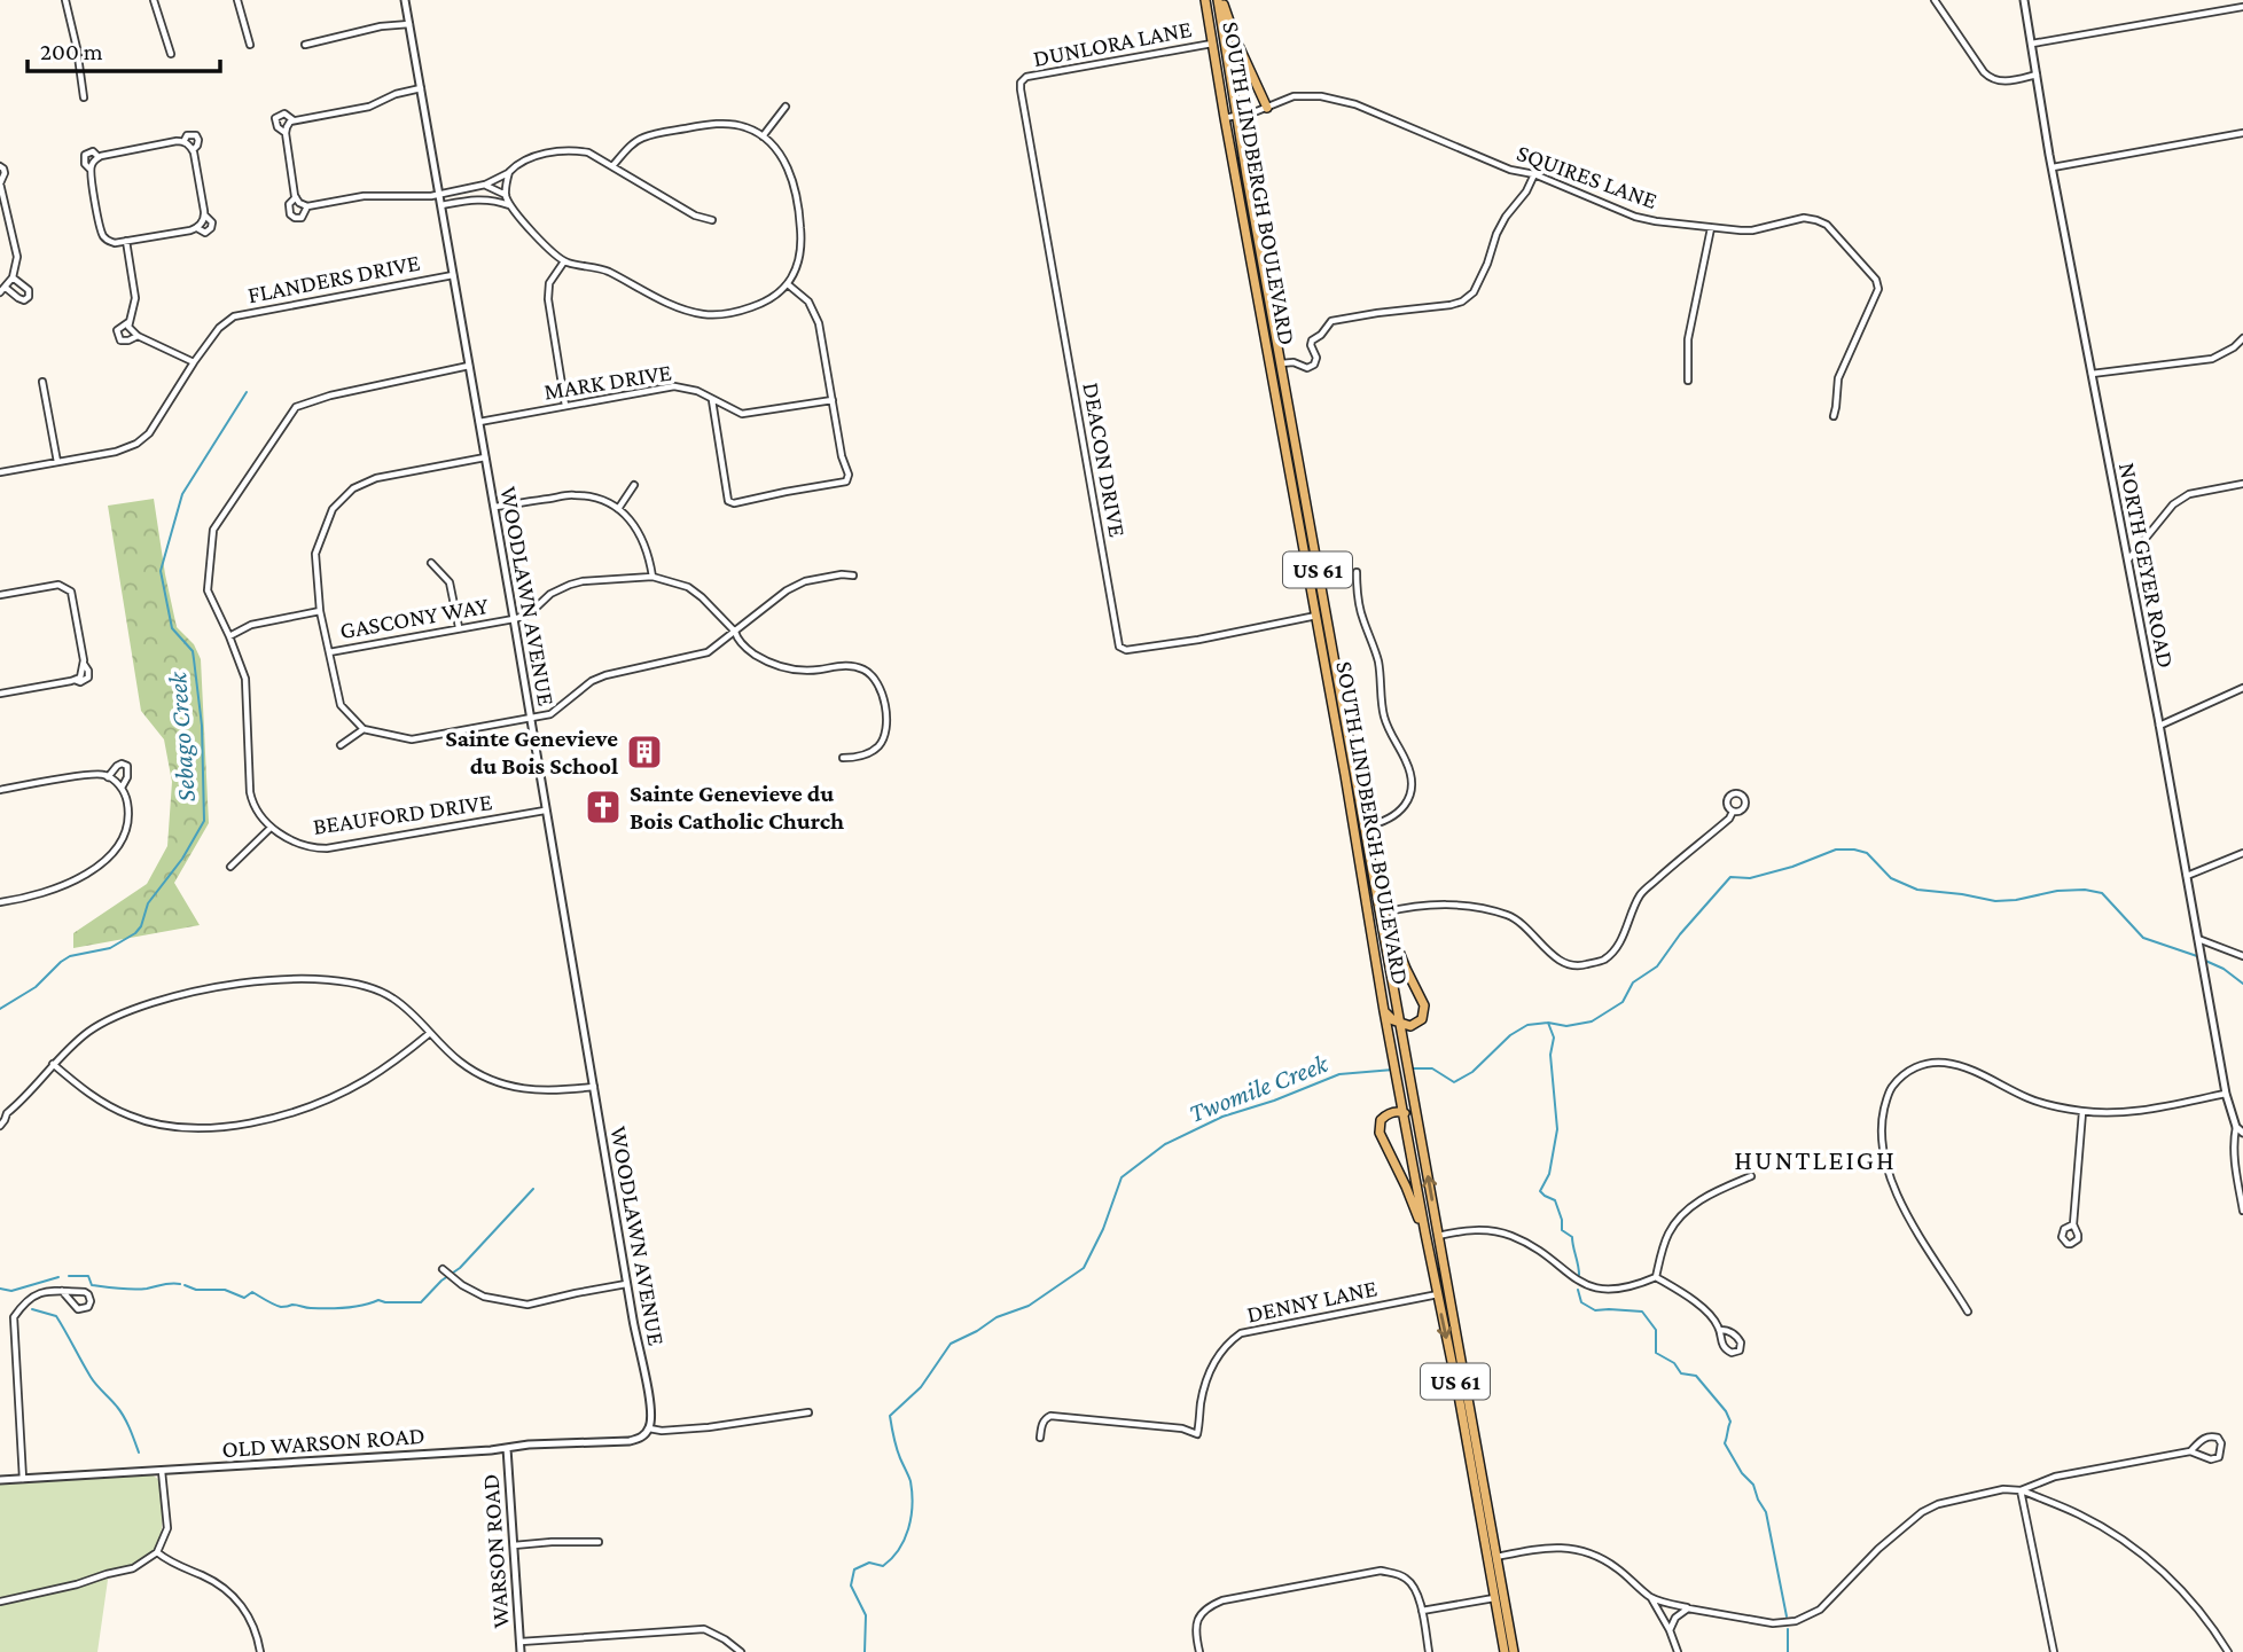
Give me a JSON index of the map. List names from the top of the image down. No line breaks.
{"streets":{"main road":["SOUTH LINDBERGH BOULEVARD","US 61"],"street":["DUNLORA LANE","SQUIRES LANE","FLANDERS DRIVE","MARK DRIVE","DEACON DRIVE","NORTH GEYER ROAD","WOODLAWN AVENUE","GASCONY WAY","BEAUFORD DRIVE","DENNY LANE","OLD WARSON ROAD","WARSON ROAD"]},"crossings":[["DUNLORA LANE","SOUTH LINDBERGH BOULEVARD"],["DUNLORA LANE","DEACON DRIVE"],["SQUIRES LANE","SOUTH LINDBERGH BOULEVARD"],["SOUTH LINDBERGH BOULEVARD","DEACON DRIVE"],["SOUTH LINDBERGH BOULEVARD","DENNY LANE"],["FLANDERS DRIVE","WOODLAWN AVENUE"],["MARK DRIVE","WOODLAWN AVENUE"],["WOODLAWN AVENUE","GASCONY WAY"],["WOODLAWN AVENUE","BEAUFORD DRIVE"],["WOODLAWN AVENUE","OLD WARSON ROAD"],["OLD WARSON ROAD","WARSON ROAD"]],"districts":["HUNTLEIGH"],"water":["Sebago Creek","Twomile Creek"],"places":{"building":["Sainte Genevieve du Bois School"],"church":["Sainte Genevieve du Bois Catholic Church"]},"scale_bar":"200 m"}
